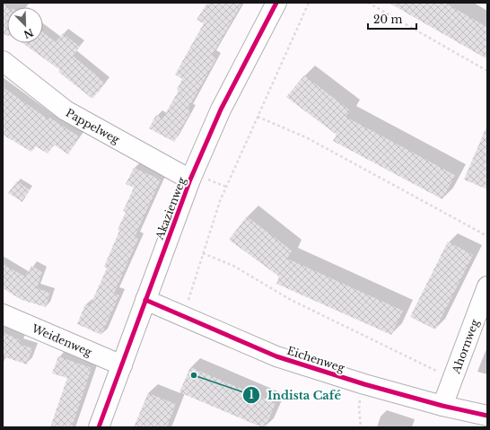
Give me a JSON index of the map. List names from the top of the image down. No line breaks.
{"streets":{"street":["Pappelweg","Akazienweg","Weidenweg","Ahornweg","Eichenweg"]},"crossings":[["Pappelweg","Akazienweg"],["Akazienweg","Weidenweg"],["Akazienweg","Eichenweg"],["Ahornweg","Eichenweg"]],"places":["Indista Café"],"scale_bar":"20 m","north":"bottom right"}
